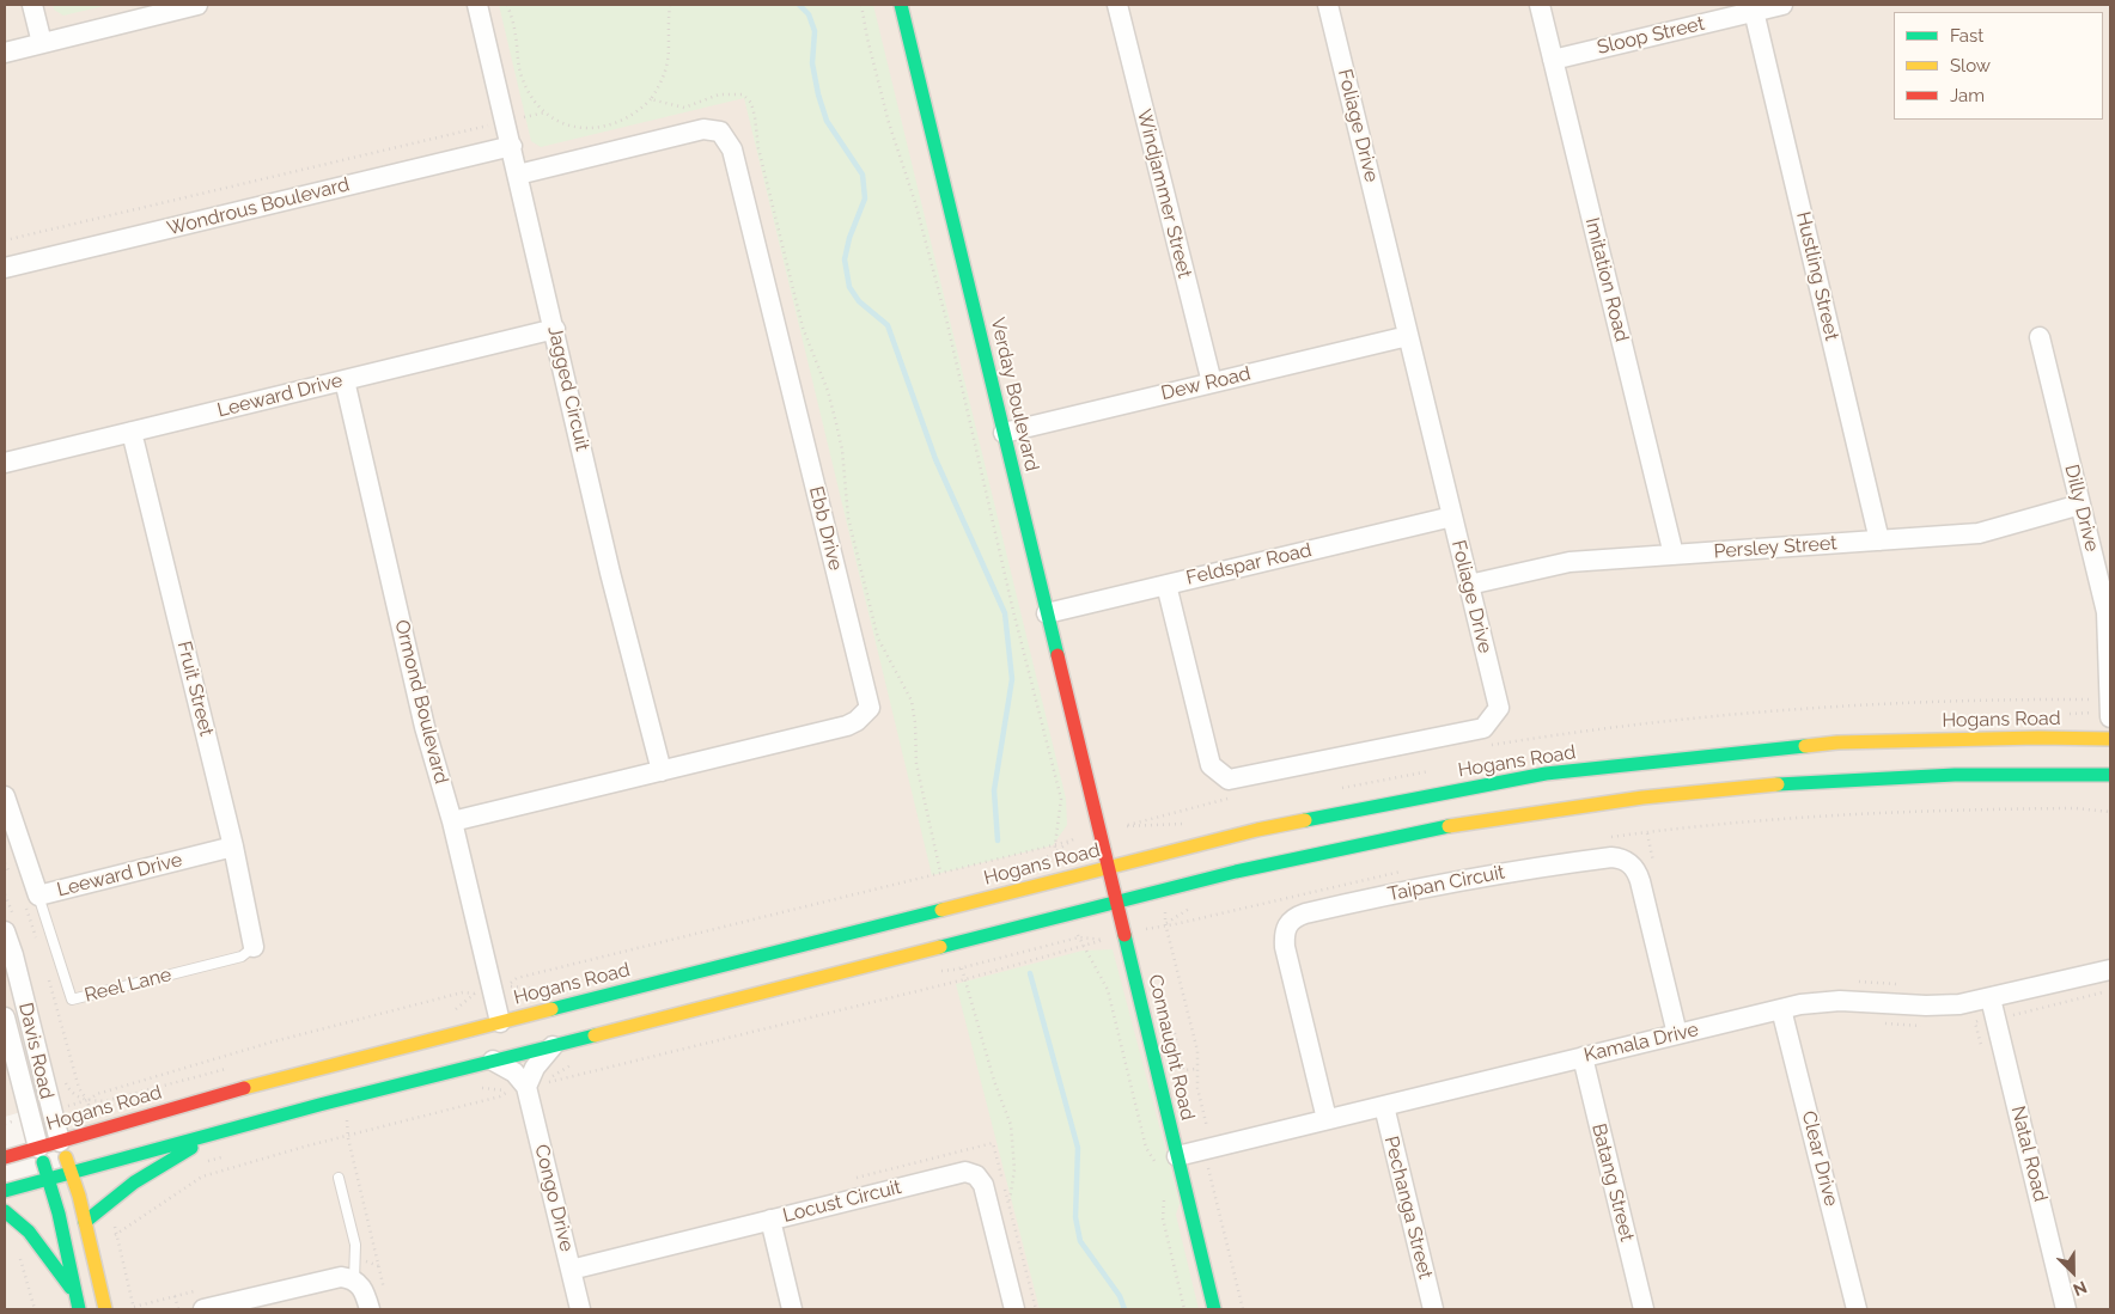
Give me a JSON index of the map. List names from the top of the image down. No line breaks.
{"streets":{"street":["Sloop Street","Foliage Drive","Windjammer Street","Wondrous Boulevard","Hustling Street","Imitation Road","Dew Road","Jagged Circuit","Verday Boulevard","Leeward Drive","Dilly Drive","Ebb Drive","Persley Street","Feldspar Road","Fruit Street","Ormond Boulevard","Hogans Road","Taipan Circuit","Kamala Drive","Connaught Road","Davis Road","Natal Road","Clear Drive","Batang Street","Congo Drive","Locust Circuit","Pechanga Street"],"lane":["Reel Lane"]},"crossings":[["Sloop Street","Hustling Street"],["Sloop Street","Imitation Road"],["Foliage Drive","Dew Road"],["Foliage Drive","Persley Street"],["Foliage Drive","Feldspar Road"],["Windjammer Street","Dew Road"],["Wondrous Boulevard","Jagged Circuit"],["Hustling Street","Persley Street"],["Imitation Road","Persley Street"],["Dew Road","Verday Boulevard"],["Jagged Circuit","Leeward Drive"],["Jagged Circuit","Ebb Drive"],["Verday Boulevard","Feldspar Road"],["Verday Boulevard","Connaught Road"],["Leeward Drive","Fruit Street"],["Leeward Drive","Ormond Boulevard"],["Leeward Drive","Reel Lane"],["Dilly Drive","Persley Street"],["Ebb Drive","Ormond Boulevard"],["Fruit Street","Reel Lane"],["Ormond Boulevard","Hogans Road"],["Hogans Road","Connaught Road"],["Hogans Road","Davis Road"],["Taipan Circuit","Kamala Drive"],["Kamala Drive","Connaught Road"],["Kamala Drive","Natal Road"],["Kamala Drive","Clear Drive"],["Kamala Drive","Batang Street"],["Kamala Drive","Pechanga Street"],["Congo Drive","Locust Circuit"]],"legend":["Fast","Slow","Jam"],"north":"bottom right"}
